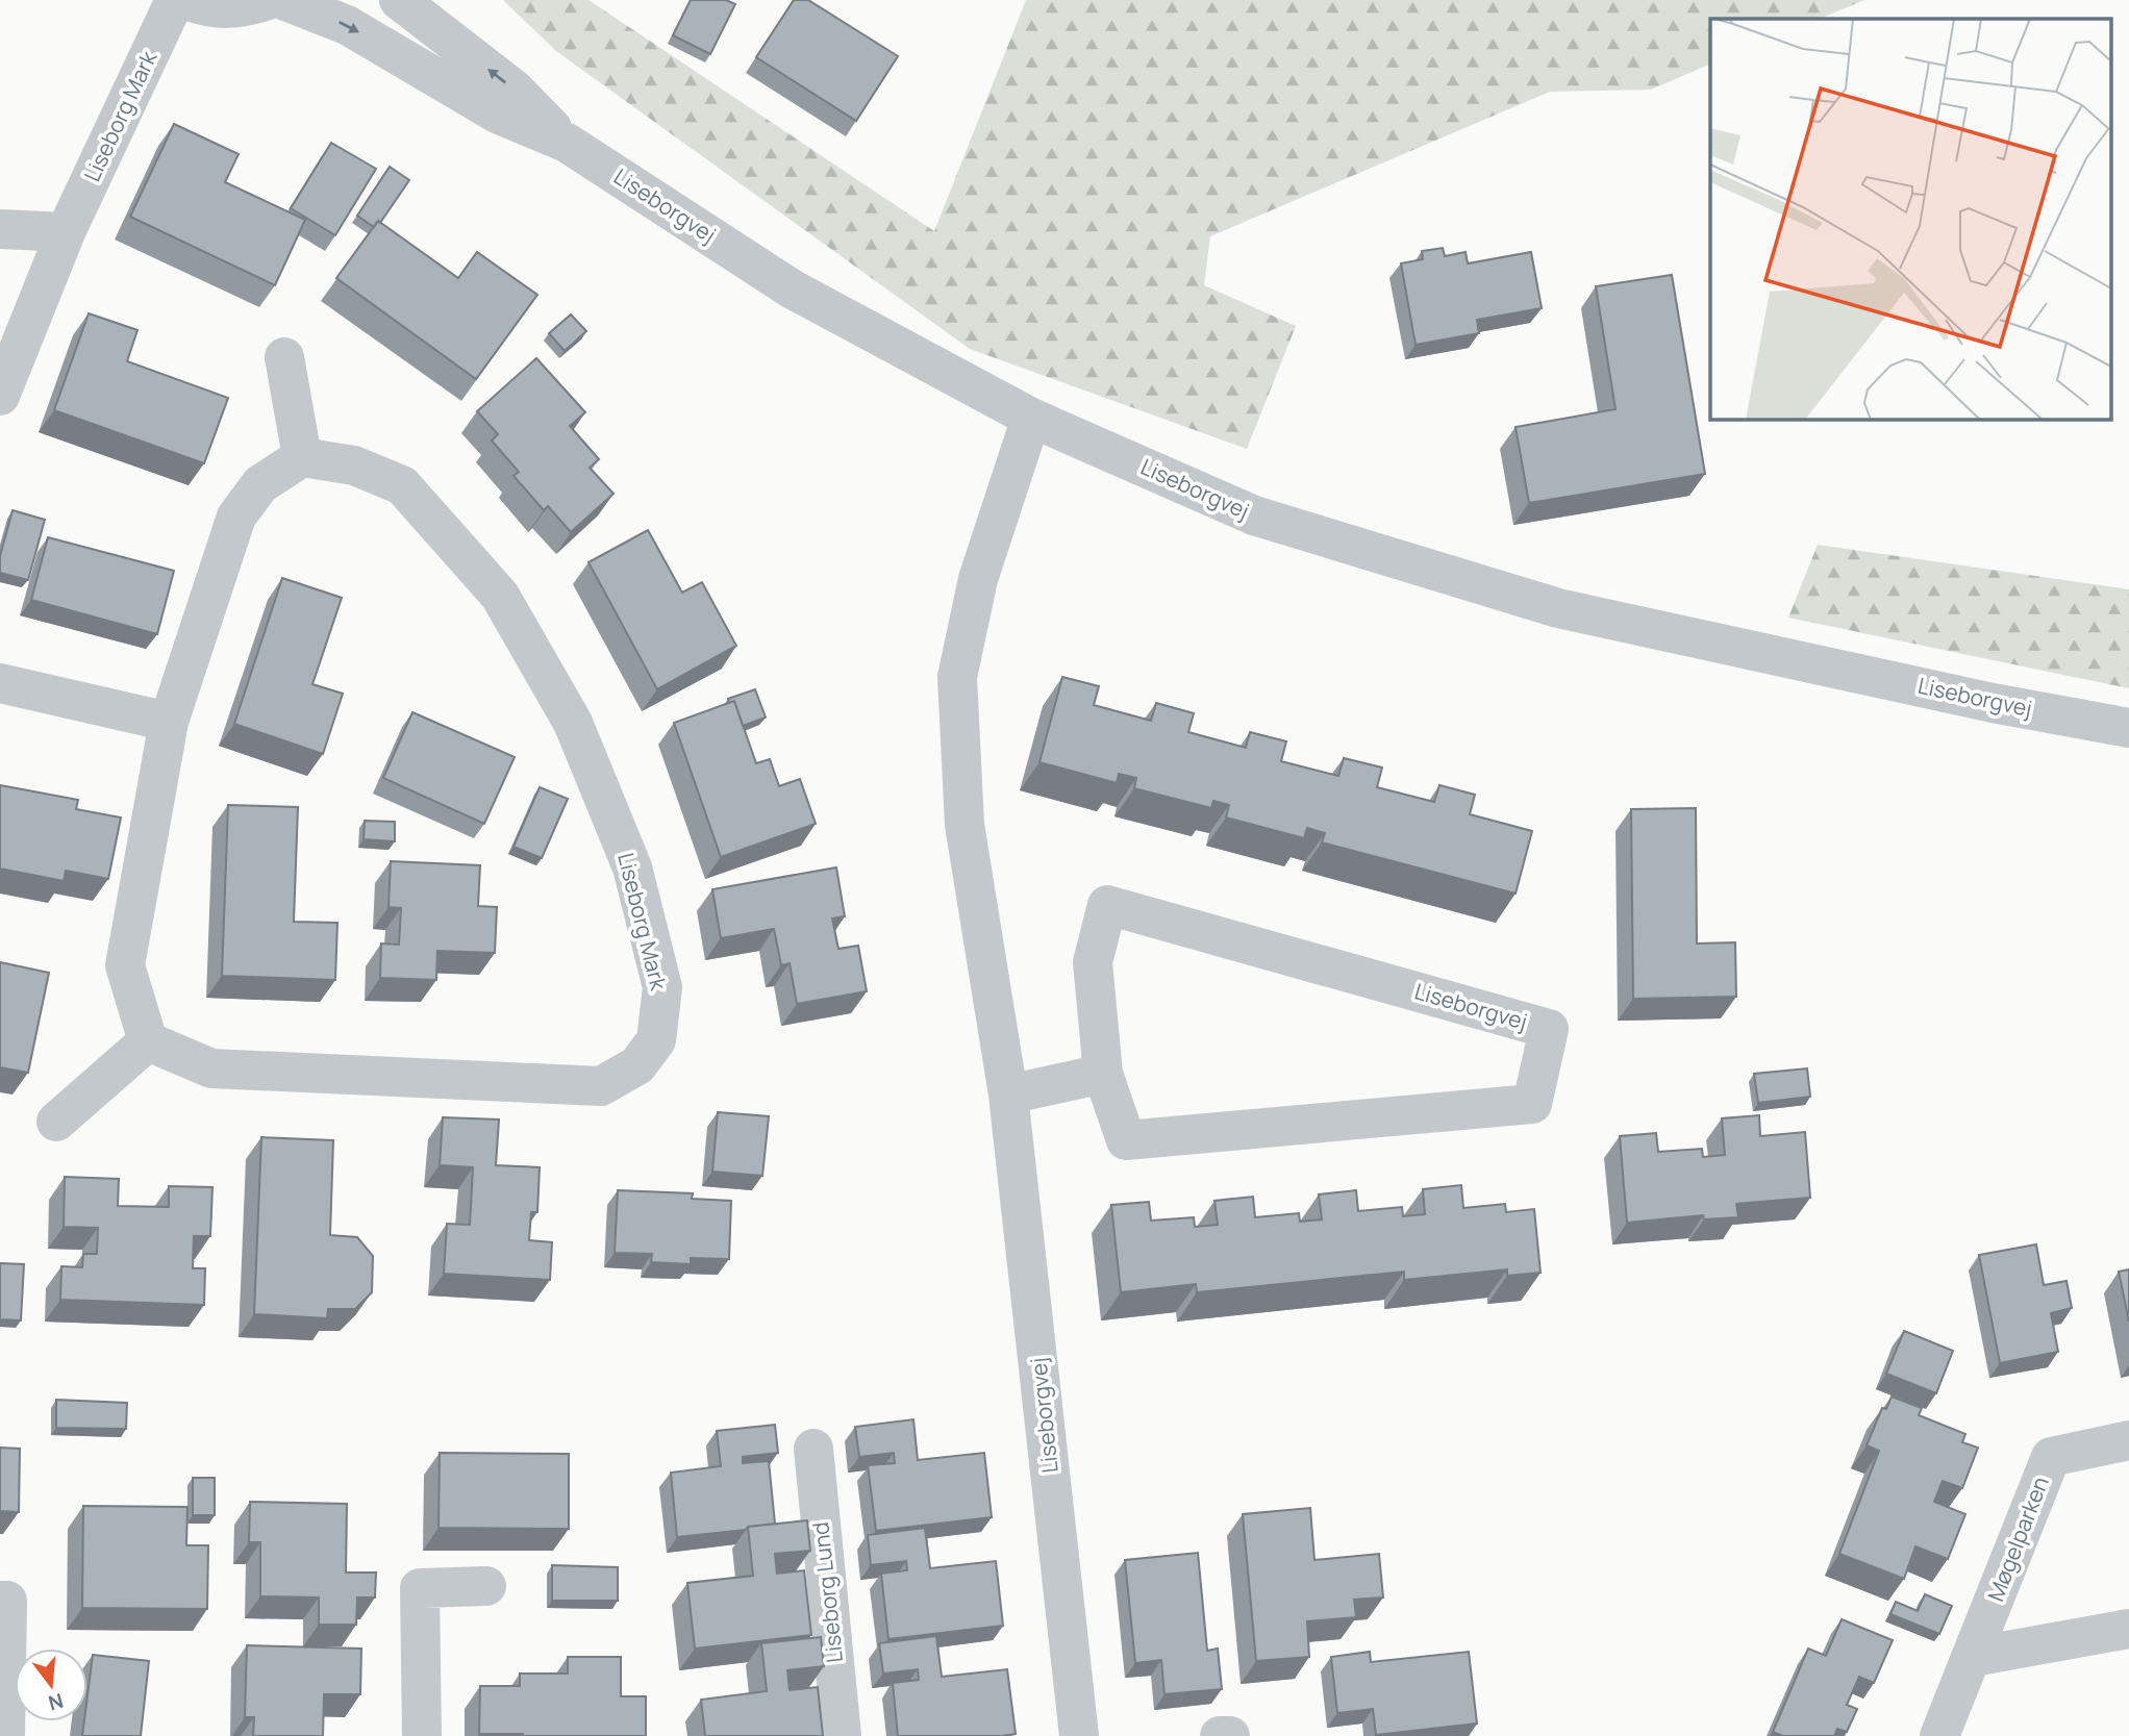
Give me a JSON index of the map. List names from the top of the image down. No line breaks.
{"streets":{"street":["Liseborg Mark","Liseborgvej","Møgelparken","Liseborg Lund"]},"north":"bottom"}
